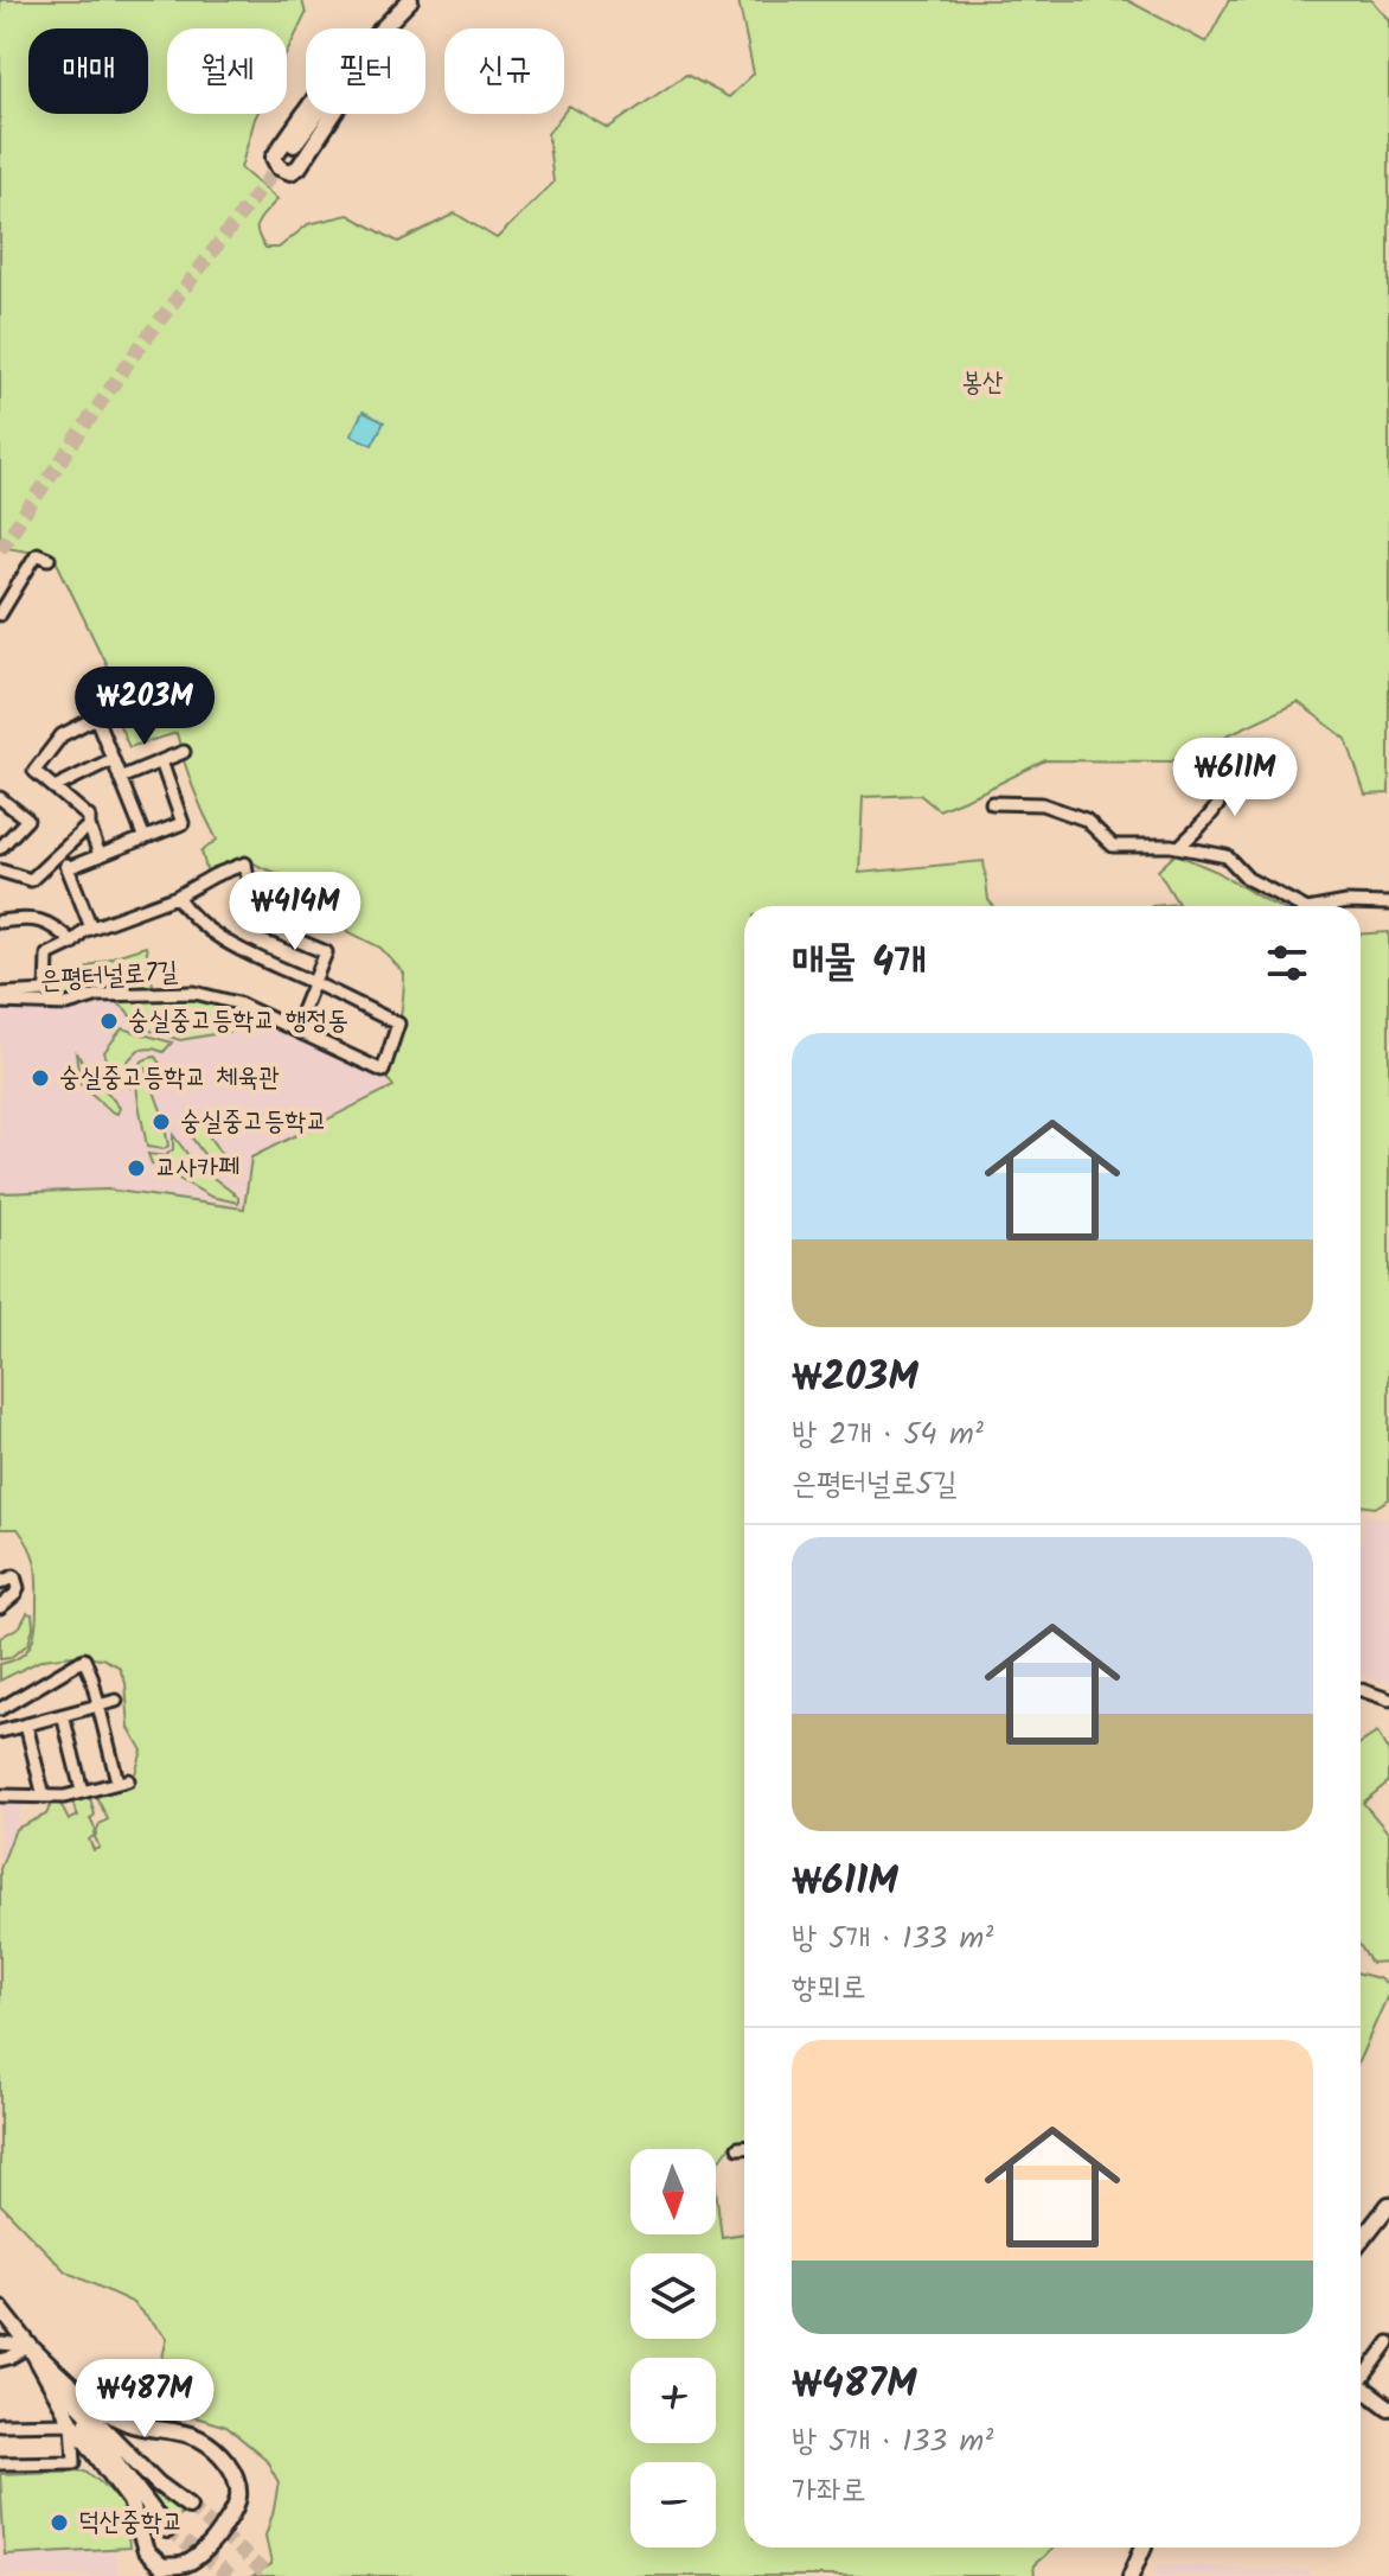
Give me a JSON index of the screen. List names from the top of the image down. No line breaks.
{"streets":{"street":["은평터널로7길"]},"parks":["봉산"],"places":["숭실중고등학교 행정동","숭실중고등학교 체육관","숭실중고등학교","교사카페","덕산중학교"],"north":"bottom","page":{"chip":["매매","월세","필터","신규"],"price":["₩203M","₩611M","₩414M","₩487M"],"heading":"매물 4개","list":[{"name":"₩203M","note":"방 2개 · 54 m² · 은평터널로5길"},{"name":"₩611M","note":"방 5개 · 133 m² · 향뫼로"},{"name":"₩487M","note":"방 5개 · 133 m² · 가좌로"}],"map_buttons":["+","−"]}}
